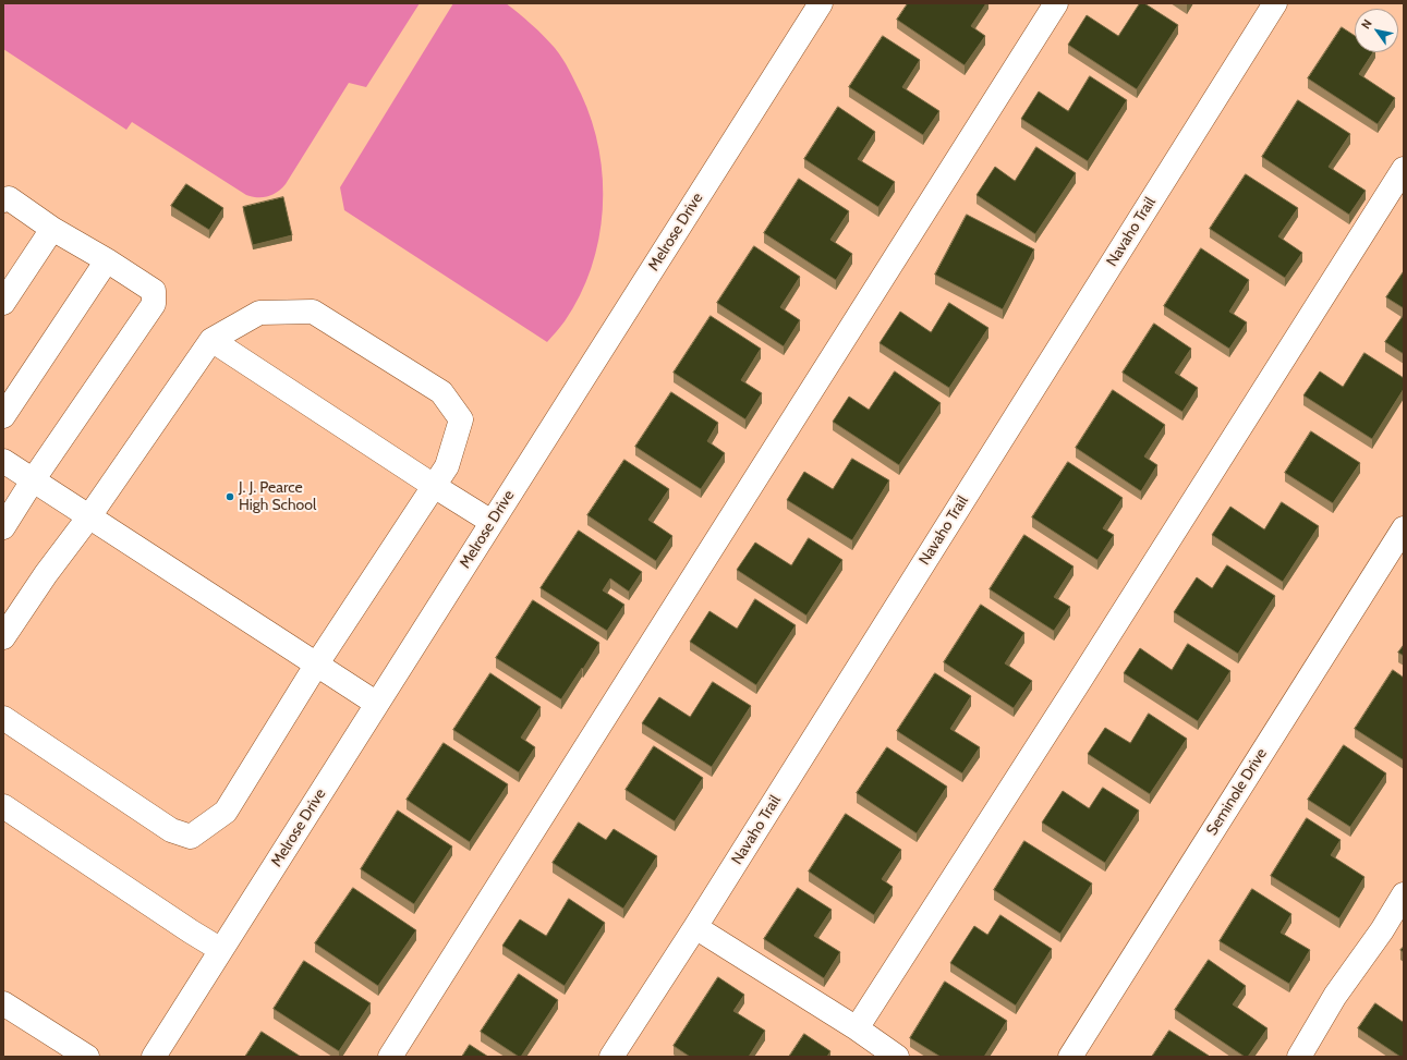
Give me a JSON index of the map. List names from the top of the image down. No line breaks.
{"streets":{"street":["Melrose Drive","Navaho Trail","Seminole Drive"]},"places":["J. J. Pearce High School"],"north":"top left"}
